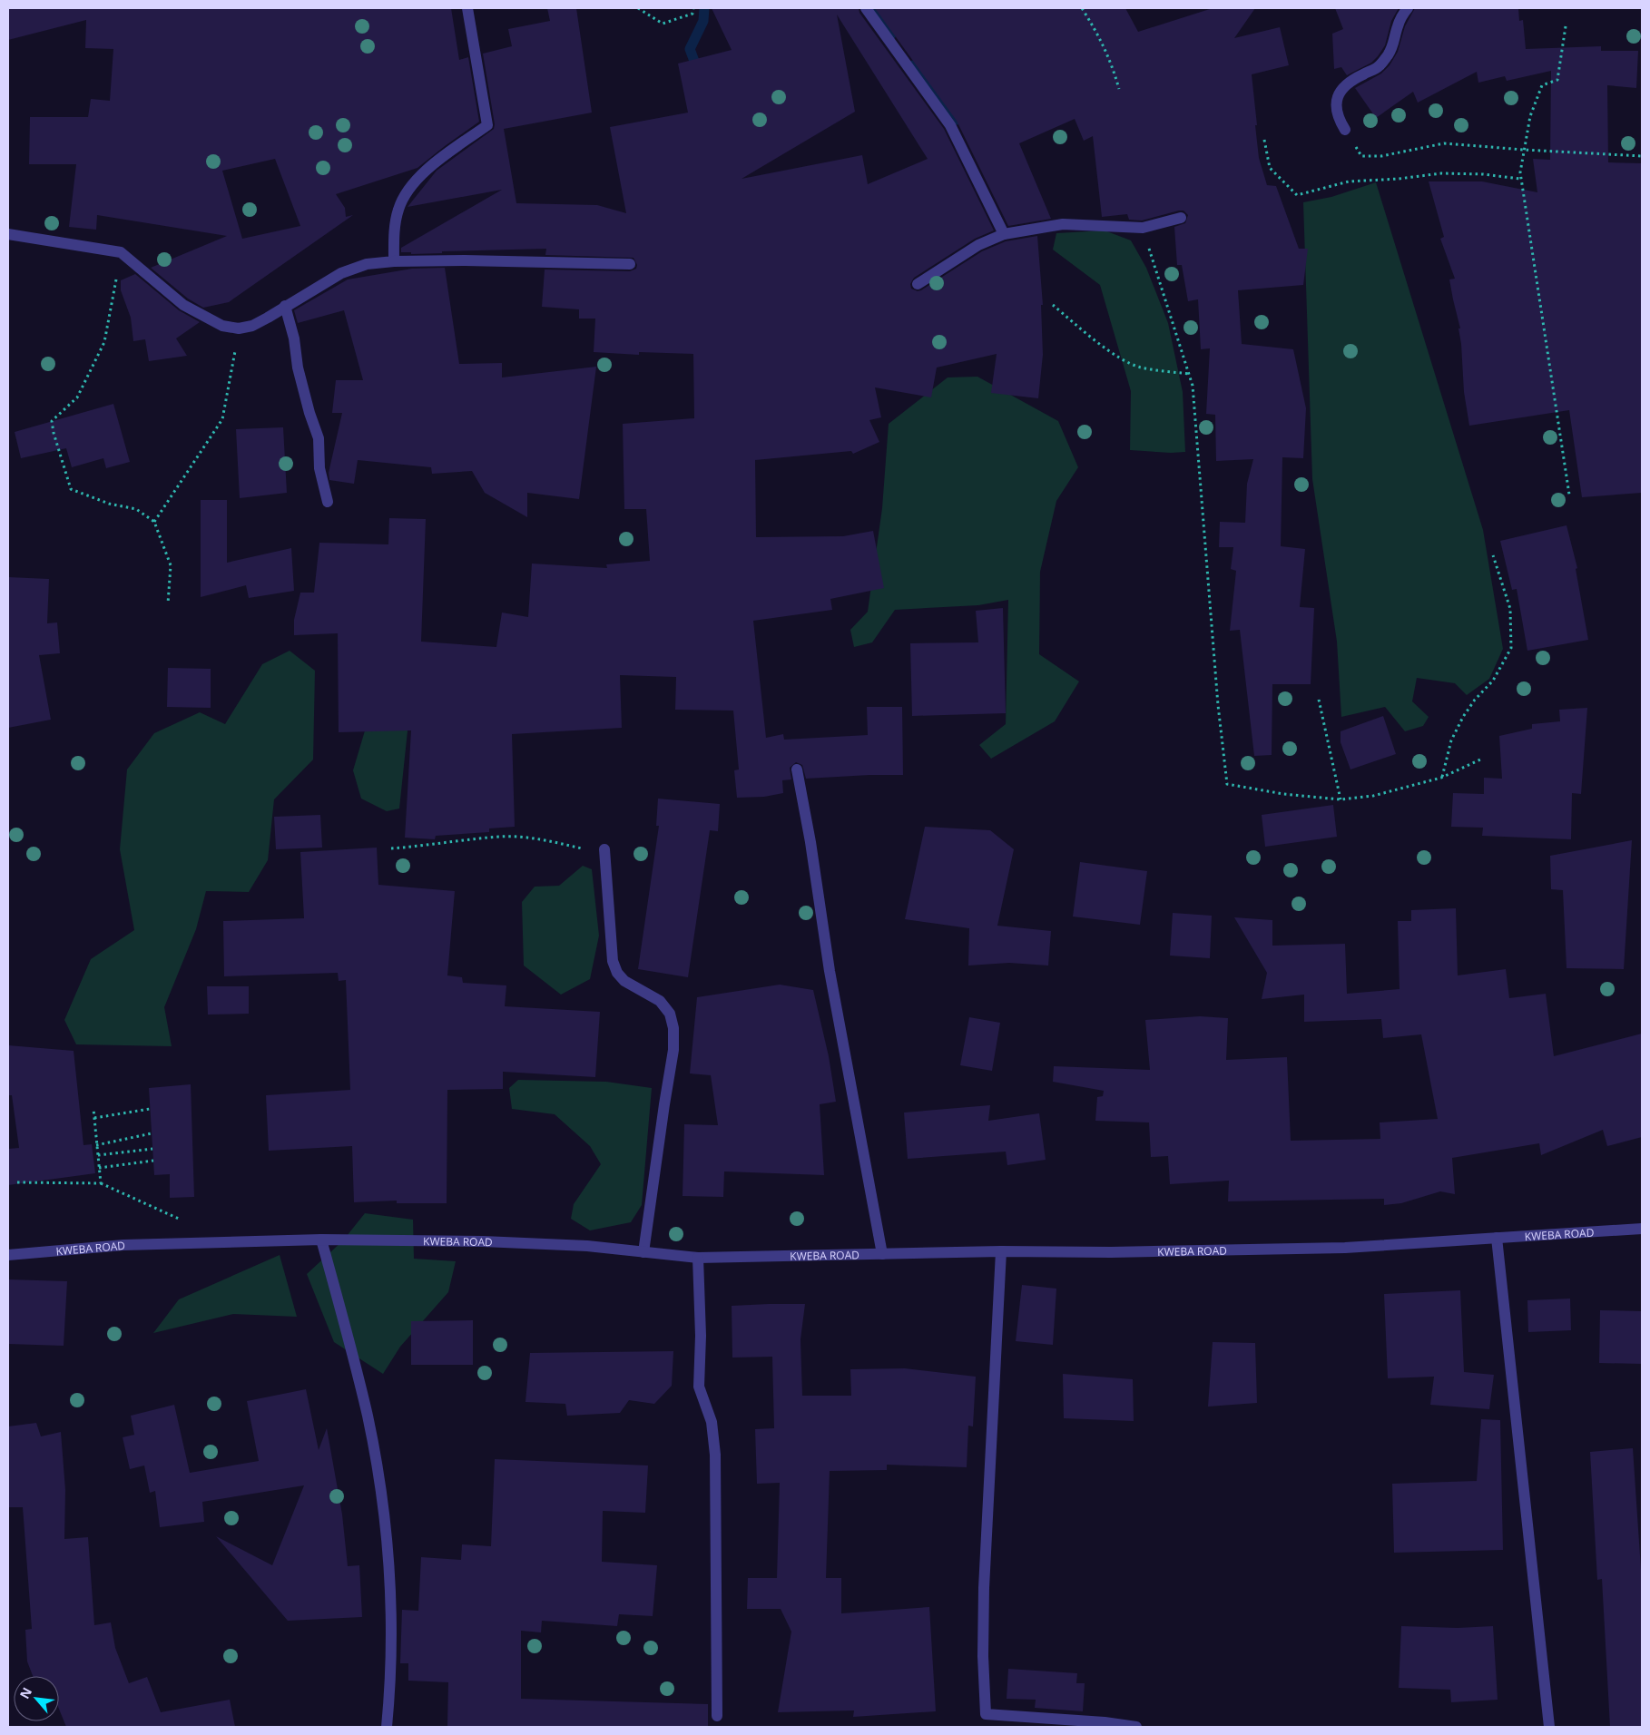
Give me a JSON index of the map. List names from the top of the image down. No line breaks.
{"streets":{"street":["KWEBA ROAD"]},"north":"top left"}
